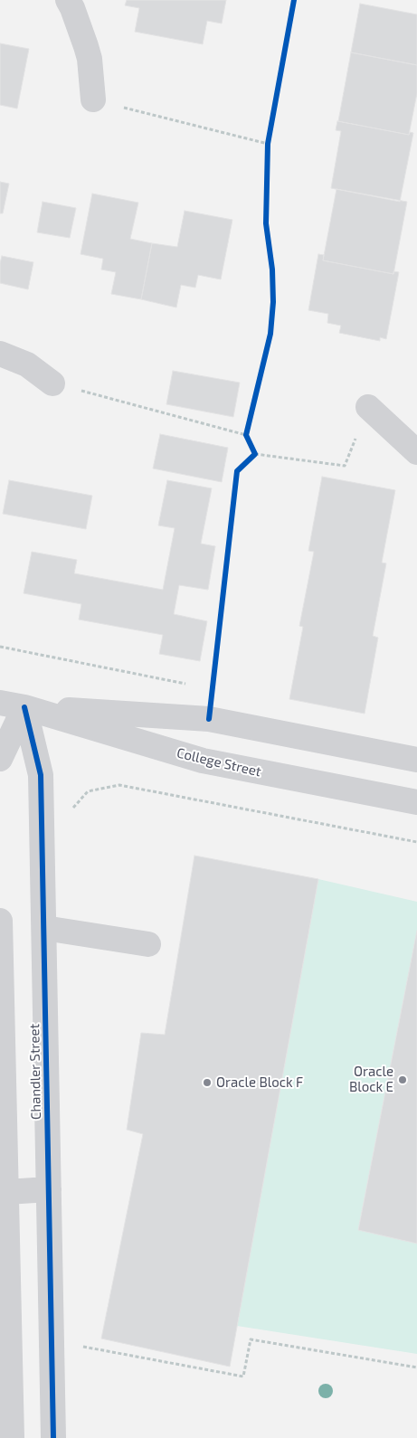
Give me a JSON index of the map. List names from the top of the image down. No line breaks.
{"streets":{"street":["College Street","Chandler Street"]},"crossings":[["College Street","Chandler Street"]],"places":["Oracle Block E","Oracle Block F"]}
